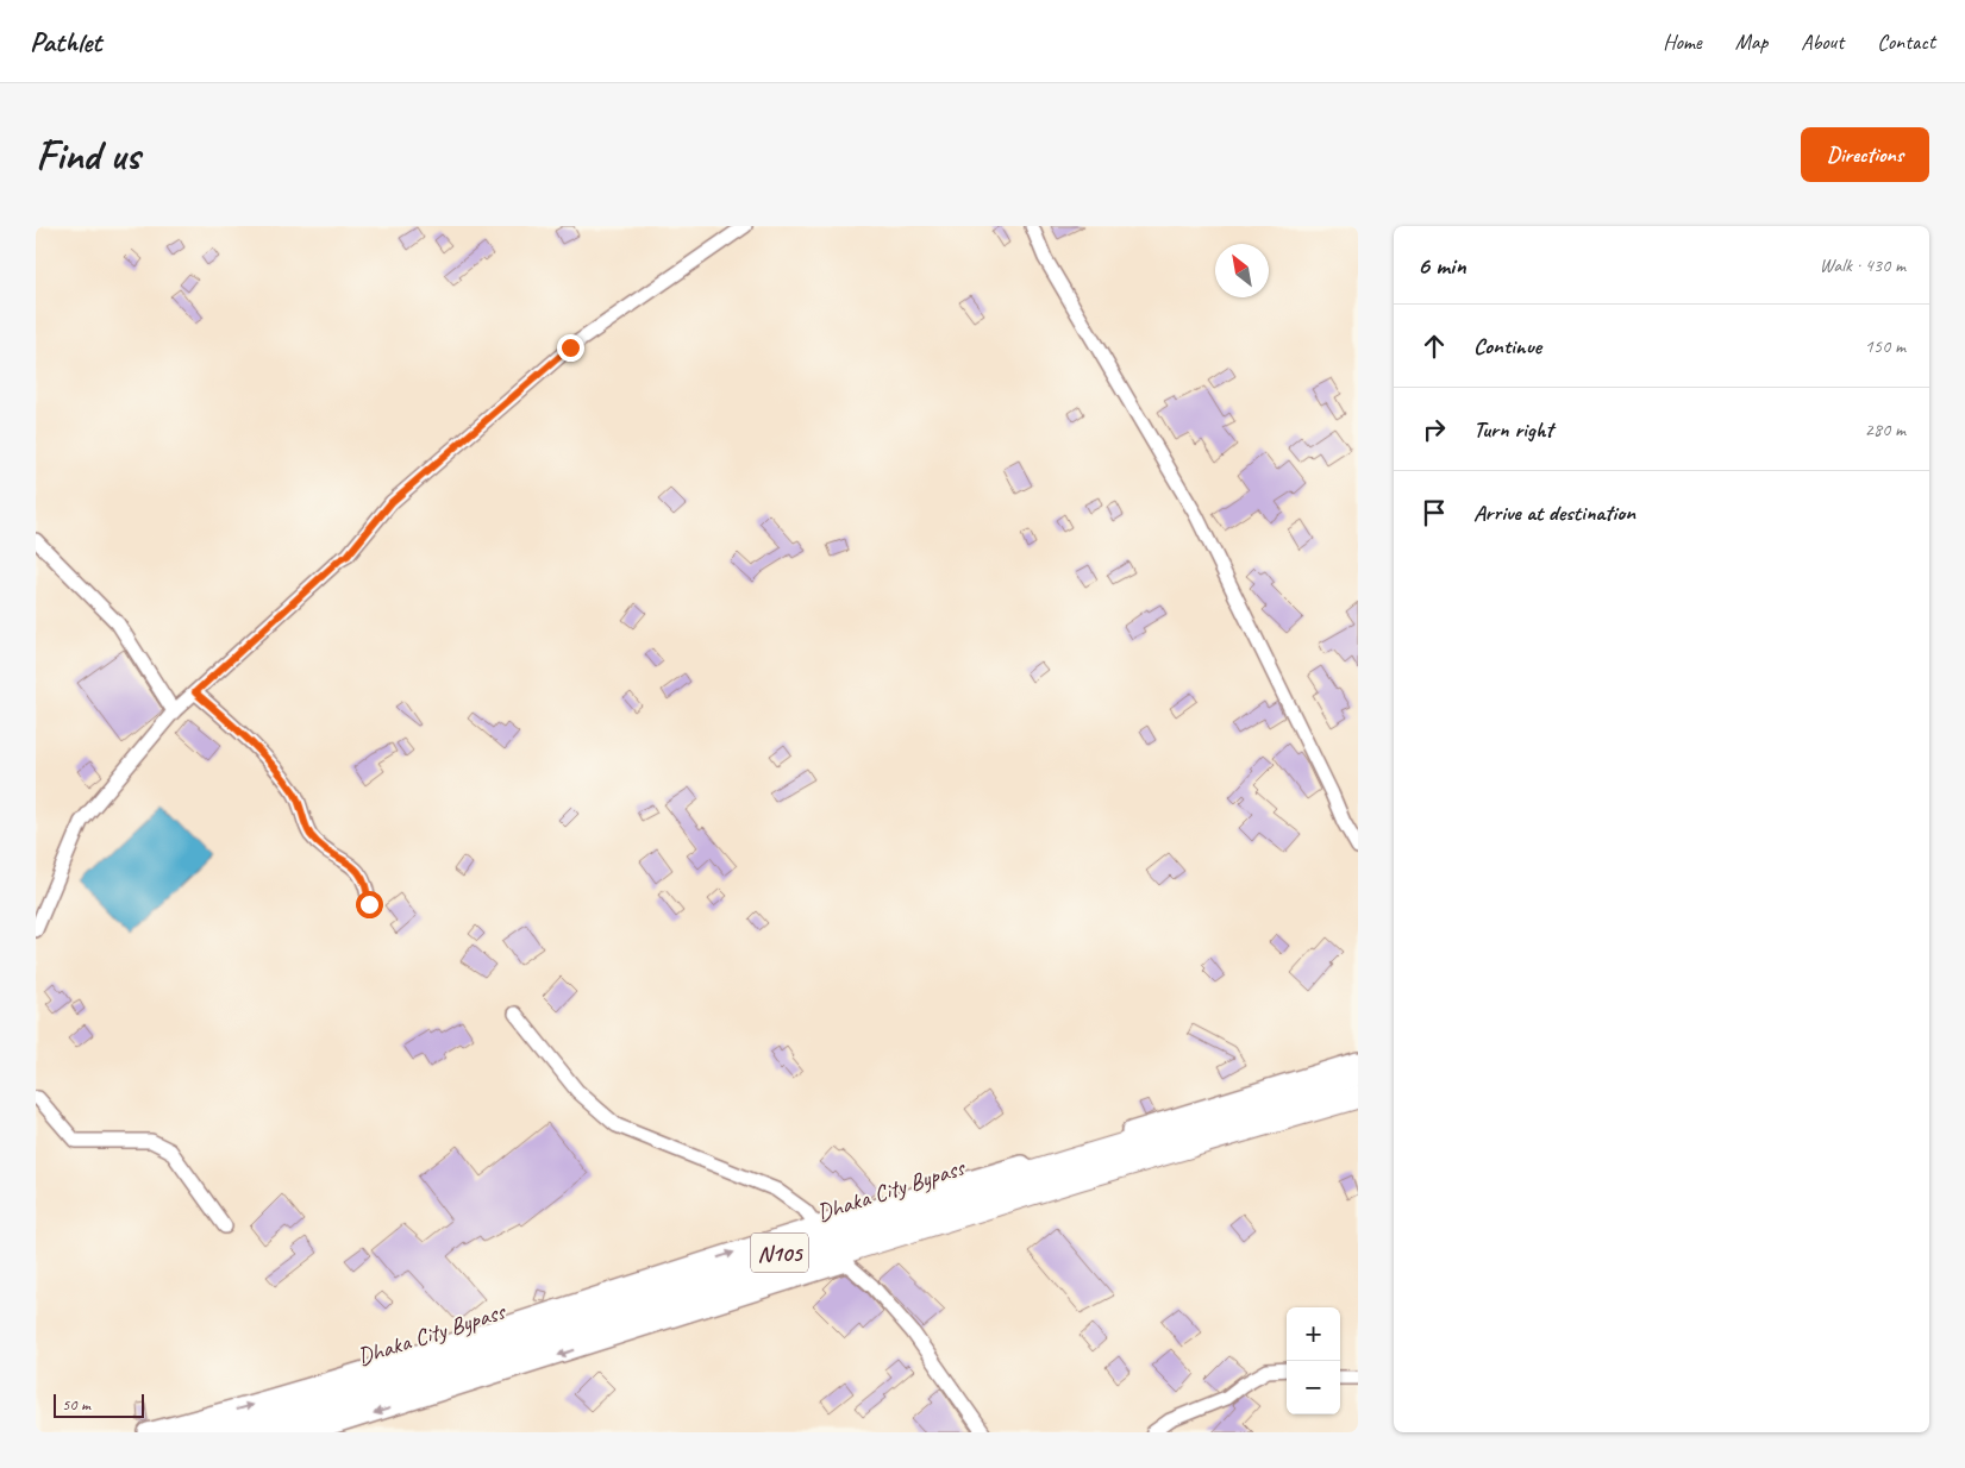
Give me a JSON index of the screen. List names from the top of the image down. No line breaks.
{"streets":{"highway":["Dhaka City Bypass","N105"]},"scale_bar":"50 m","north":"top left","page":{"header":"Pathlet","nav":["Home","Map","About","Contact"],"buttons":"Directions","title":"Find us","heading":["6 min","Walk · 430 m"],"list":[["Continue","150 m"],["Turn right","280 m"],"Arrive at destination"],"map_buttons":["+","−"],"scale":"50 m"}}
